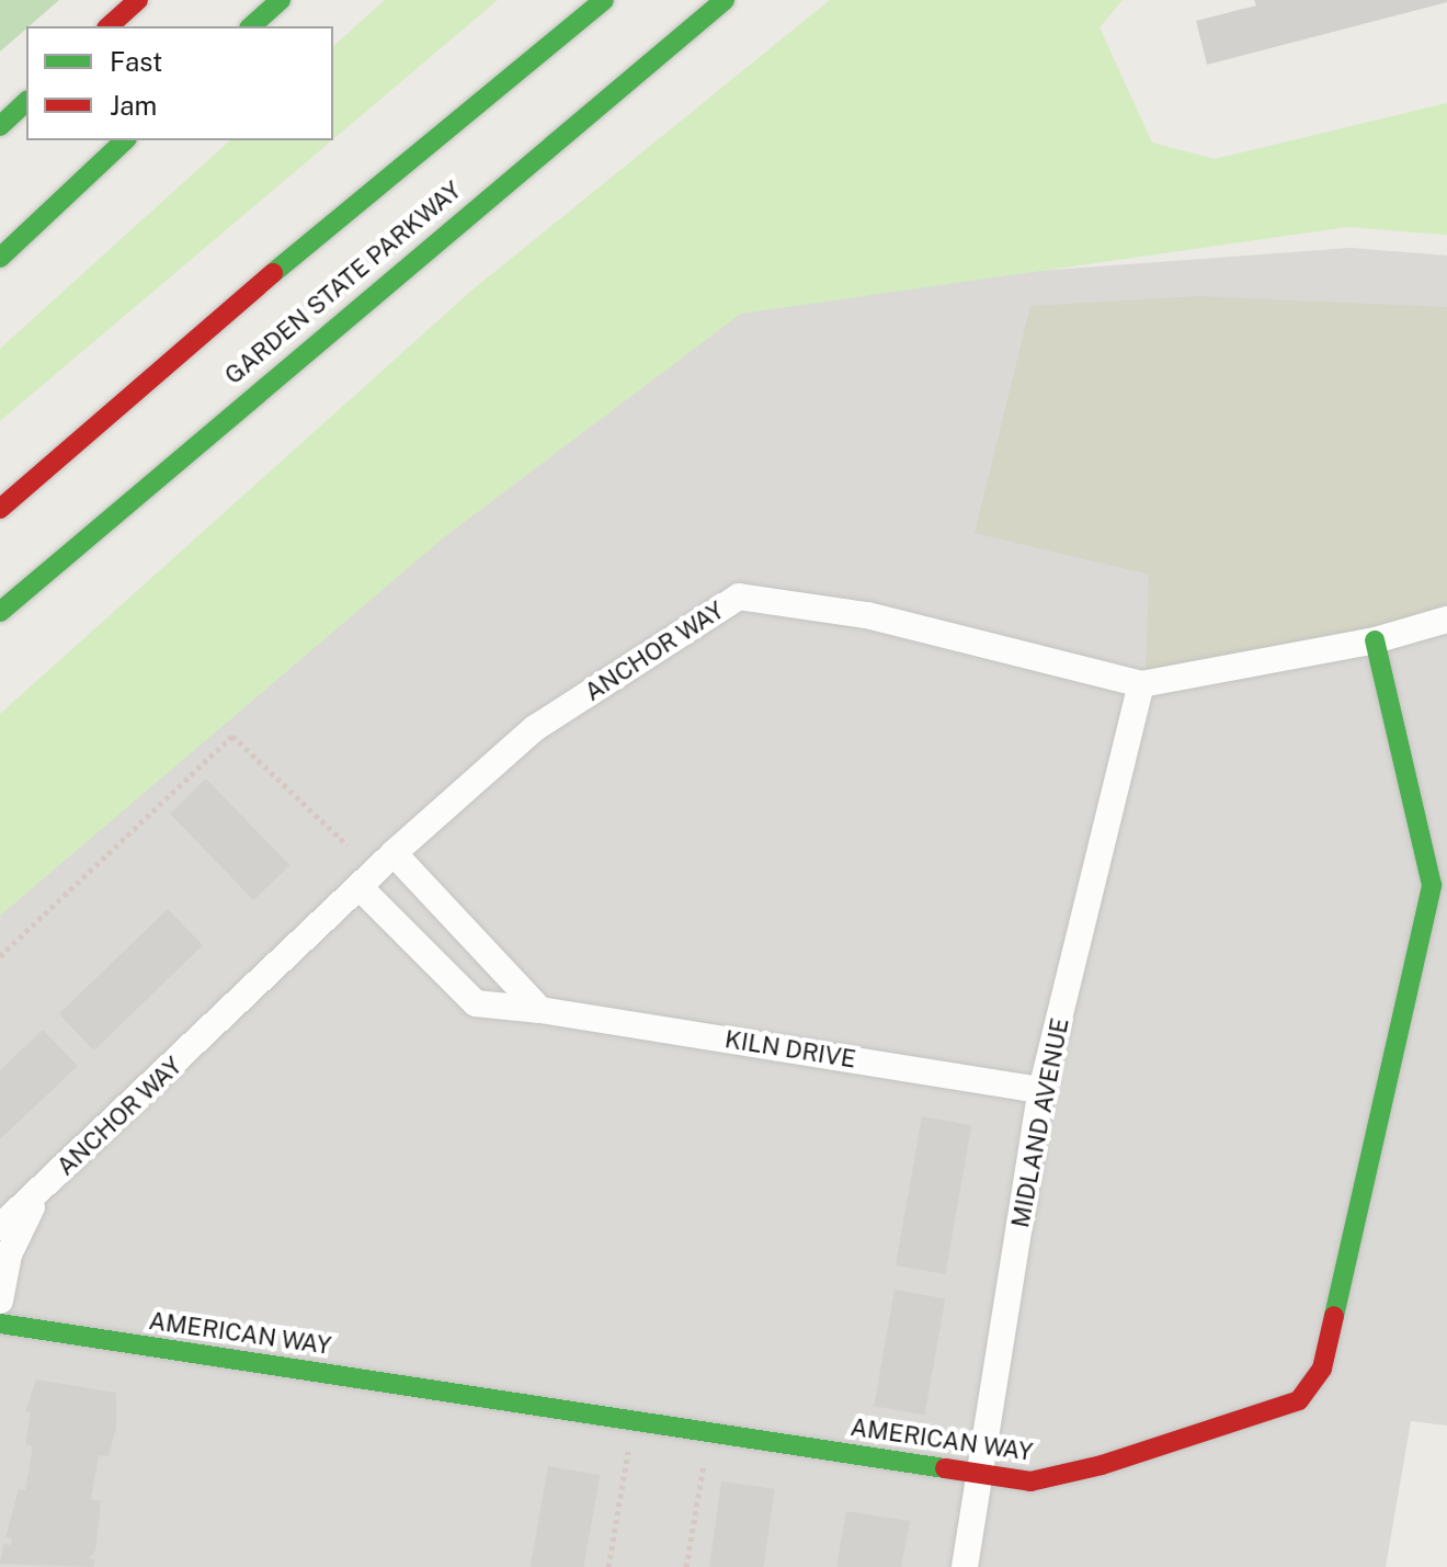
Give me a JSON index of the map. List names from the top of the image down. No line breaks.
{"streets":{"main road":["GARDEN STATE PARKWAY","AMERICAN WAY"],"street":["ANCHOR WAY","KILN DRIVE","MIDLAND AVENUE"]},"crossings":[["ANCHOR WAY","KILN DRIVE"],["ANCHOR WAY","MIDLAND AVENUE"],["ANCHOR WAY","AMERICAN WAY"],["KILN DRIVE","MIDLAND AVENUE"],["MIDLAND AVENUE","AMERICAN WAY"]],"legend":["Fast","Jam"]}
